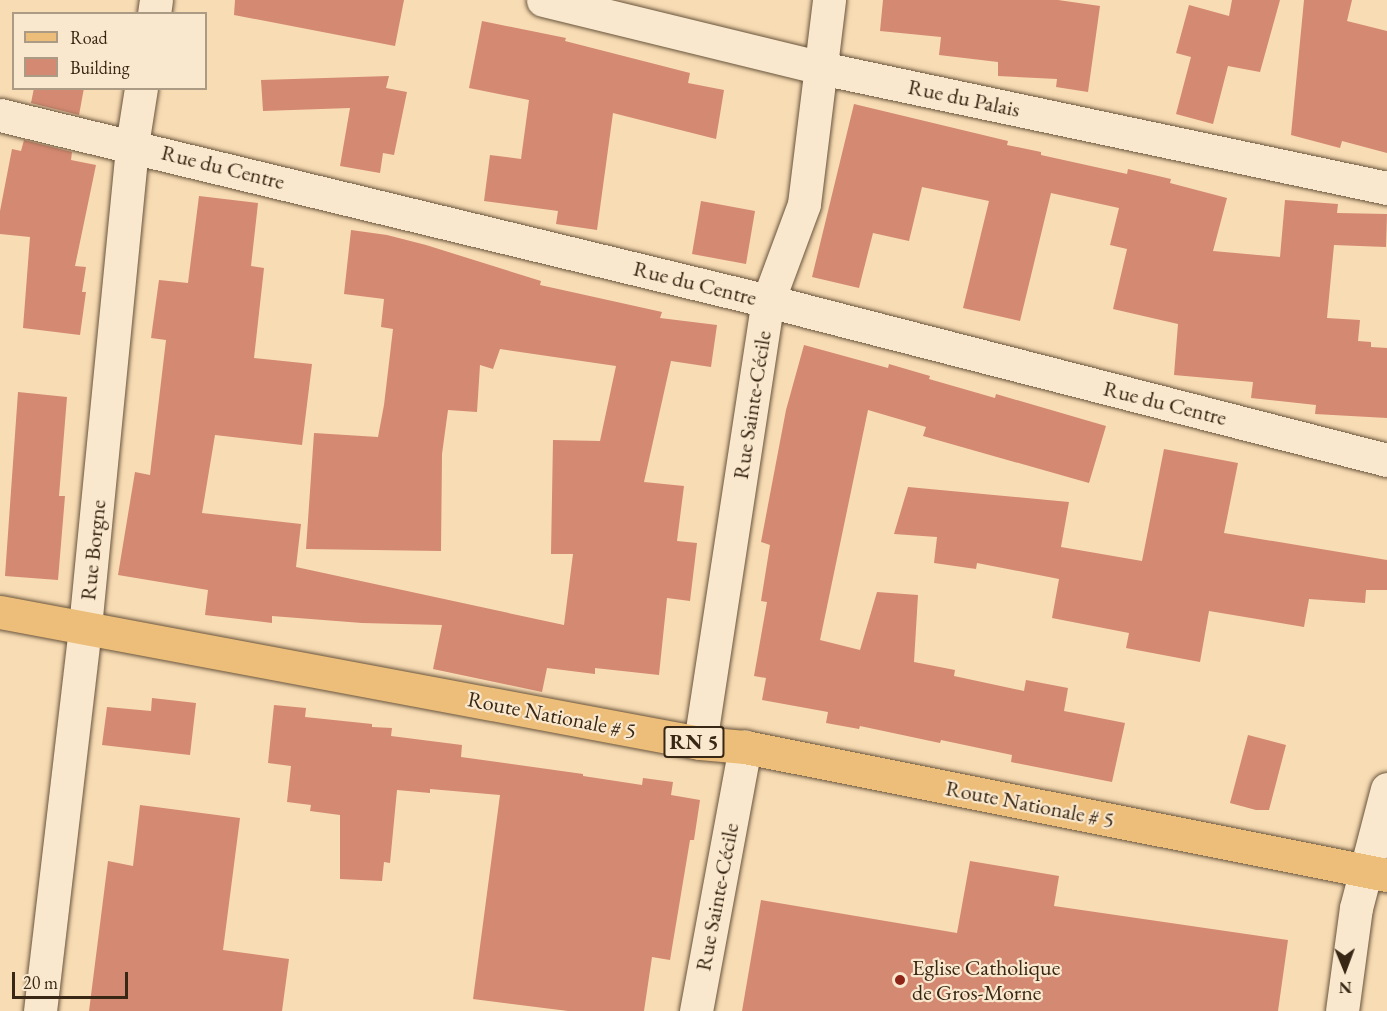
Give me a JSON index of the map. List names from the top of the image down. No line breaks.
{"streets":{"main road":["Route Nationale # 5","RN 5"],"street":["Rue du Palais","Rue du Centre","Rue Sainte-Cécile","Rue Borgne"]},"crossings":[["Rue du Palais","Rue Sainte-Cécile"],["Rue du Centre","Rue Sainte-Cécile"],["Rue du Centre","Rue Borgne"],["Rue Sainte-Cécile","Route Nationale # 5"],["Rue Borgne","Route Nationale # 5"]],"places":["Eglise Catholique de Gros-Morne"],"legend":["Road","Building"],"scale_bar":"20 m","north":"bottom"}
